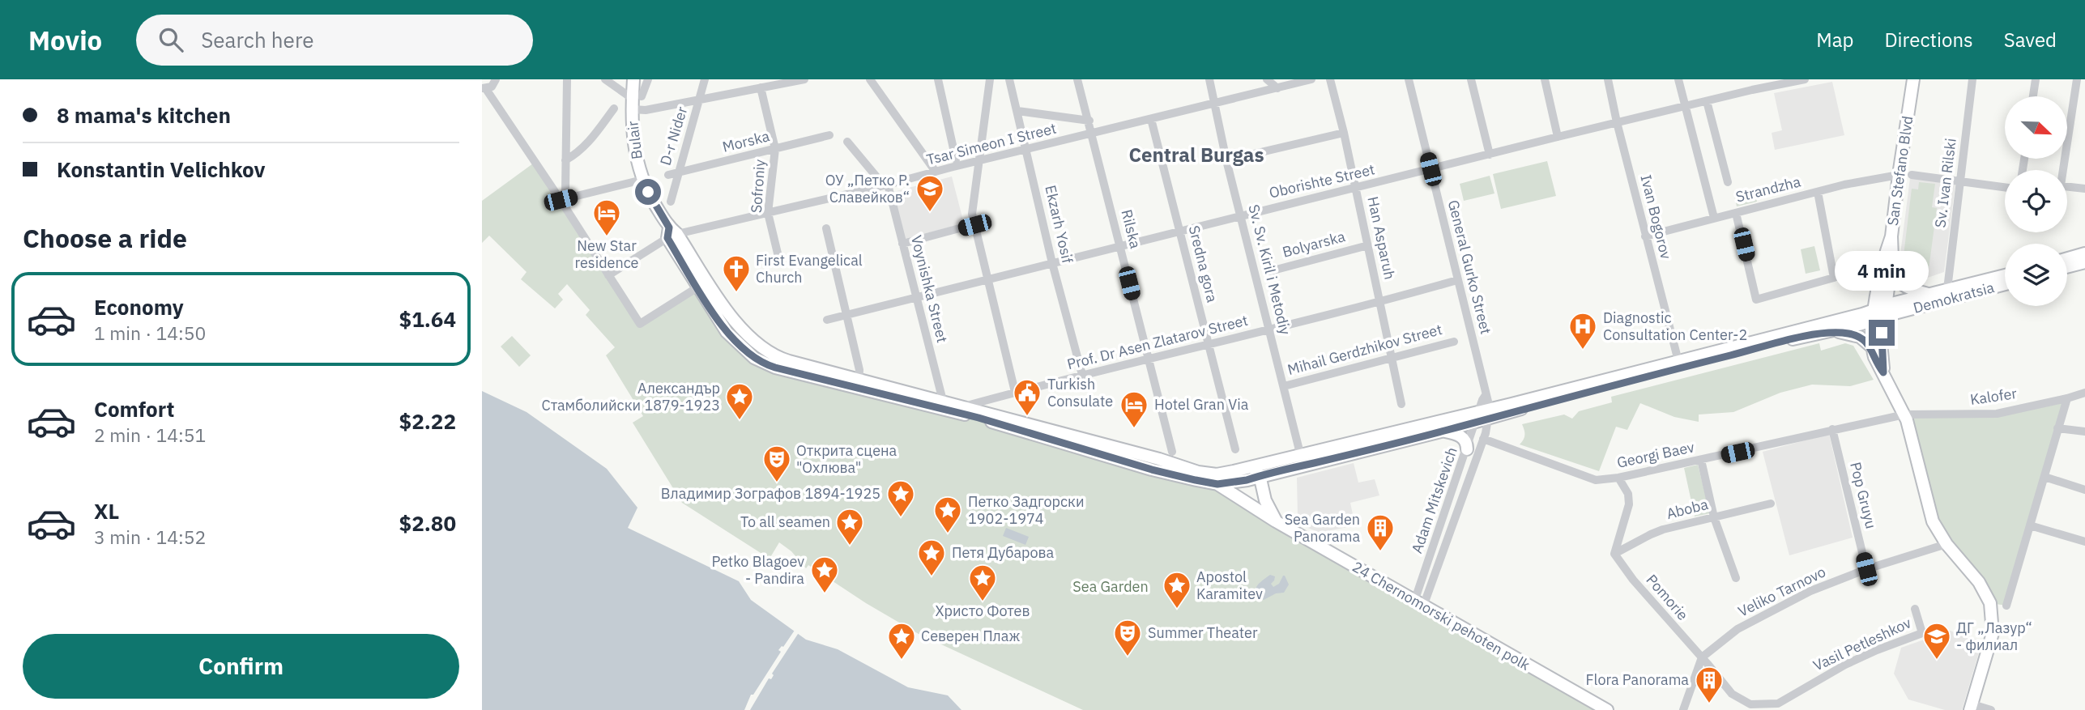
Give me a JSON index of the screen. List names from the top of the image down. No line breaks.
{"streets":{"main road":["Bulair","San Stefano Blvd","Demokratsia","24 Chernomorski pehoten polk"],"street":["D-r Nider","Morska","Tsar Simeon I Street","Oborishte Street","Sv. Ivan Rilski","Sofroniy","Strandzha","Ivan Bogorov","Ekzarh Yosif","Rilska","Han Asparuh","Bolyarska","Sredna gora","General Gurko Street","Sv. Sv. Kiril i Metodiy","Voynishka Street","Prof. Dr Asen Zlatarov Street","Mihail Gerdzhikov Street","Kalofer","Georgi Baev","Pop Gruyu","Adam Mitskevich","Aboba","Veliko Tarnovo","Pomorie","Vasil Petleshkov"]},"crossings":[["D-r Nider","Morska"],["Bulair","Tsar Simeon I Street"],["Bulair","Demokratsia"],["Morska","Sofroniy"],["Tsar Simeon I Street","Sofroniy"],["Tsar Simeon I Street","Ekzarh Yosif"],["Tsar Simeon I Street","Rilska"],["Tsar Simeon I Street","Sredna gora"],["Tsar Simeon I Street","Sv. Sv. Kiril i Metodiy"],["Tsar Simeon I Street","Voynishka Street"],["Tsar Simeon I Street","Demokratsia"],["San Stefano Blvd","Strandzha"],["Oborishte Street","Ivan Bogorov"],["Oborishte Street","Ekzarh Yosif"],["Oborishte Street","Rilska"],["Oborishte Street","Han Asparuh"],["Oborishte Street","Sredna gora"],["Oborishte Street","General Gurko Street"],["Oborishte Street","Sv. Sv. Kiril i Metodiy"],["Oborishte Street","Voynishka Street"],["Sv. Ivan Rilski","Demokratsia"],["Strandzha","Ivan Bogorov"],["Ivan Bogorov","Demokratsia"],["Ekzarh Yosif","Prof. Dr Asen Zlatarov Street"],["Rilska","Prof. Dr Asen Zlatarov Street"],["Han Asparuh","Bolyarska"],["Han Asparuh","Prof. Dr Asen Zlatarov Street"],["Han Asparuh","Mihail Gerdzhikov Street"],["Sredna gora","Prof. Dr Asen Zlatarov Street"],["General Gurko Street","Prof. Dr Asen Zlatarov Street"],["General Gurko Street","Adam Mitskevich"],["Sv. Sv. Kiril i Metodiy","Demokratsia"],["Sv. Sv. Kiril i Metodiy","Prof. Dr Asen Zlatarov Street"],["Sv. Sv. Kiril i Metodiy","Mihail Gerdzhikov Street"],["Voynishka Street","Demokratsia"],["Demokratsia","Prof. Dr Asen Zlatarov Street"],["Demokratsia","Adam Mitskevich"],["Demokratsia","24 Chernomorski pehoten polk"],["Kalofer","Georgi Baev"],["Georgi Baev","Pop Gruyu"],["Georgi Baev","Adam Mitskevich"],["Pop Gruyu","Veliko Tarnovo"],["Adam Mitskevich","24 Chernomorski pehoten polk"],["Aboba","Pomorie"],["Veliko Tarnovo","Pomorie"],["Pomorie","Vasil Petleshkov"]],"districts":["Central Burgas"],"parks":["Sea Garden"],"places":{"school or university":["ОУ „Петко Р. Славейков“","ДГ „Лазур“ - филиал"],"hotel":["New Star residence","Hotel Gran Via"],"church":["First Evangelical Church"],"hospital":["Diagnostic Consultation Center-2"],"public building":["Turkish Consulate"],"place":["Александър Стамболийски 1879-1923","Владимир Зографов 1894-1925","Петко Задгорски 1902-1974","To all seamen","Петя Дубарова","Petko Blagoev - Pandira","Христо Фотев","Apostol Karamitev","Северен Плаж"],"theatre":["Открита сцена \"Охлюва\"","Summer Theater"],"building":["Sea Garden Panorama","Flora Panorama"]},"north":"bottom right","page":{"header":"Movio","search":"Search here","nav":["Map","Directions","Saved"],"banner":["8 mama's kitchen","Konstantin Velichkov"],"heading":"Choose a ride","bubble":"4 min","list":[{"name":"Economy","note":"1 min · 14:50","value":"$1.64"},{"name":"Comfort","note":"2 min · 14:51","value":"$2.22"},{"name":"XL","note":"3 min · 14:52","value":"$2.80"}],"buttons":"Confirm"}}
